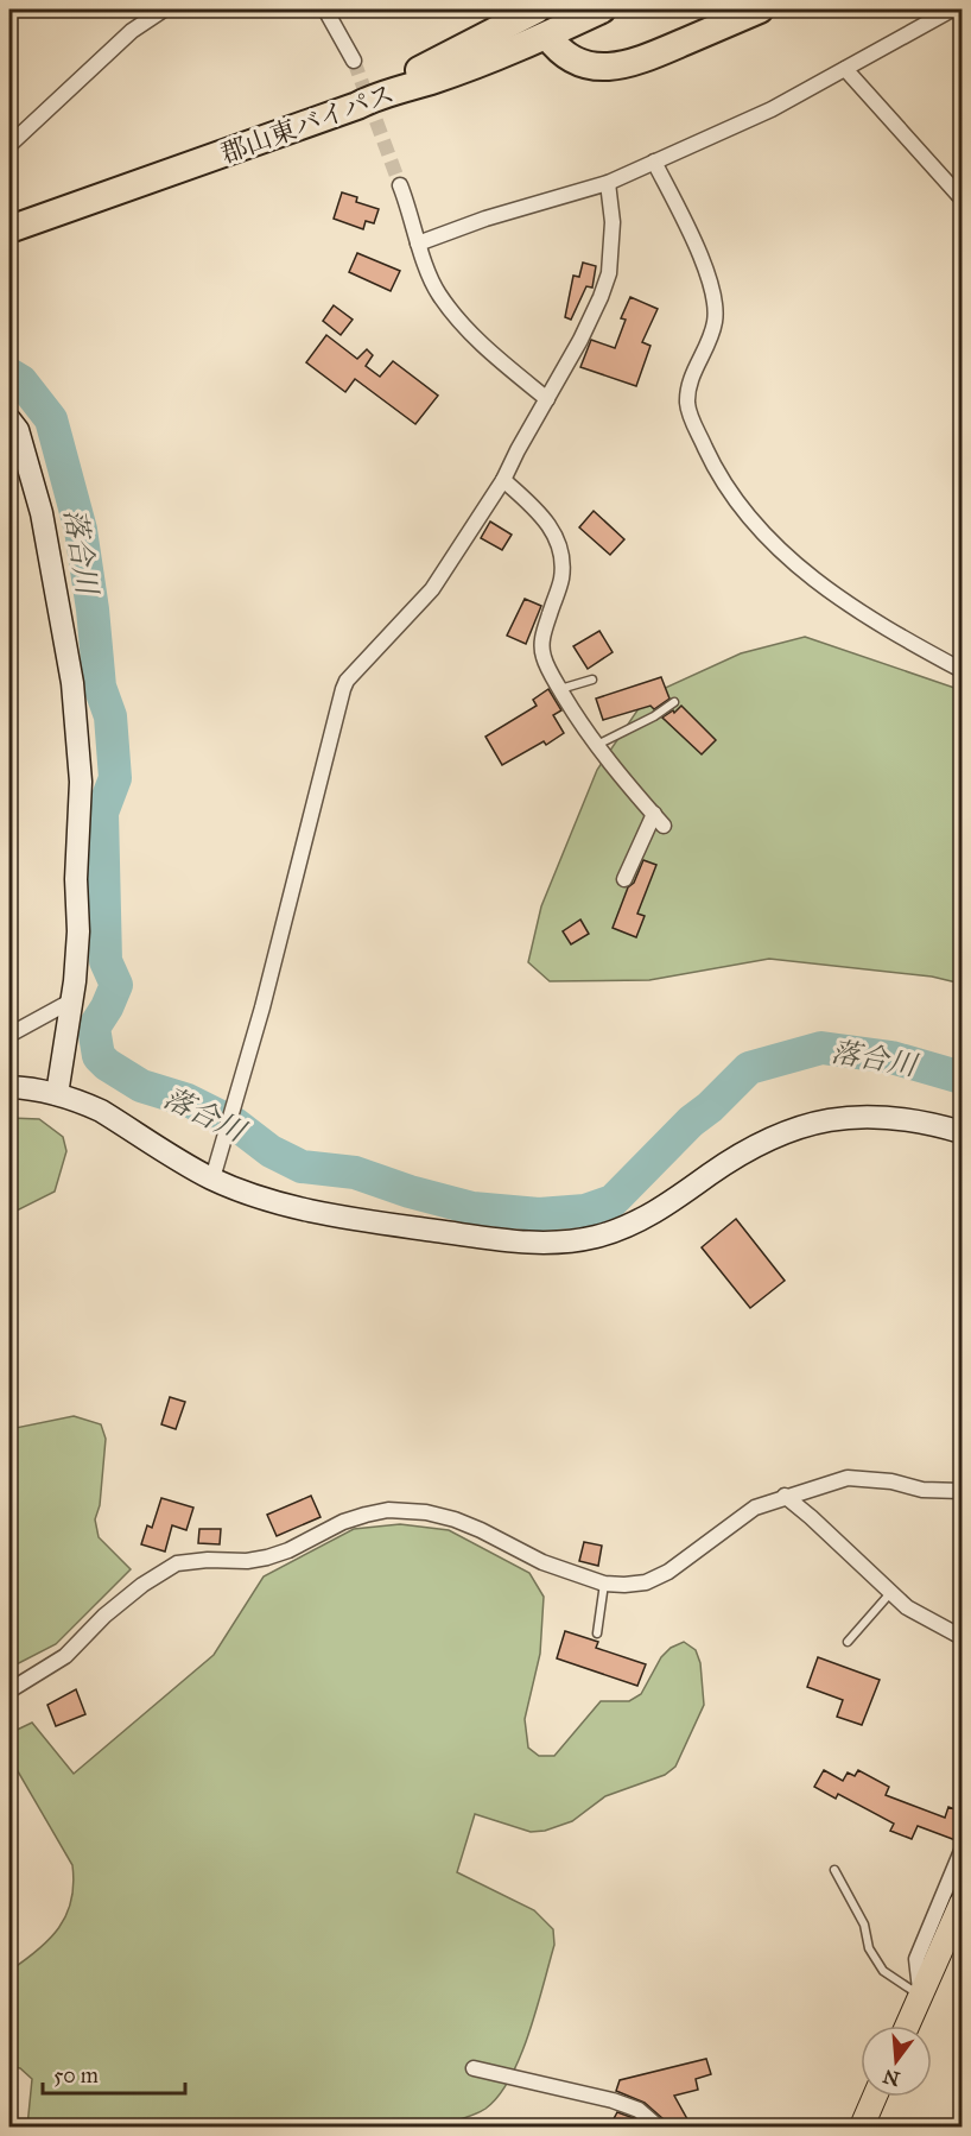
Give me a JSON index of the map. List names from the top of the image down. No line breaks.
{"streets":{"highway":["郡山東バイパス"]},"water":["落合川"],"scale_bar":"50 m","north":"bottom"}
